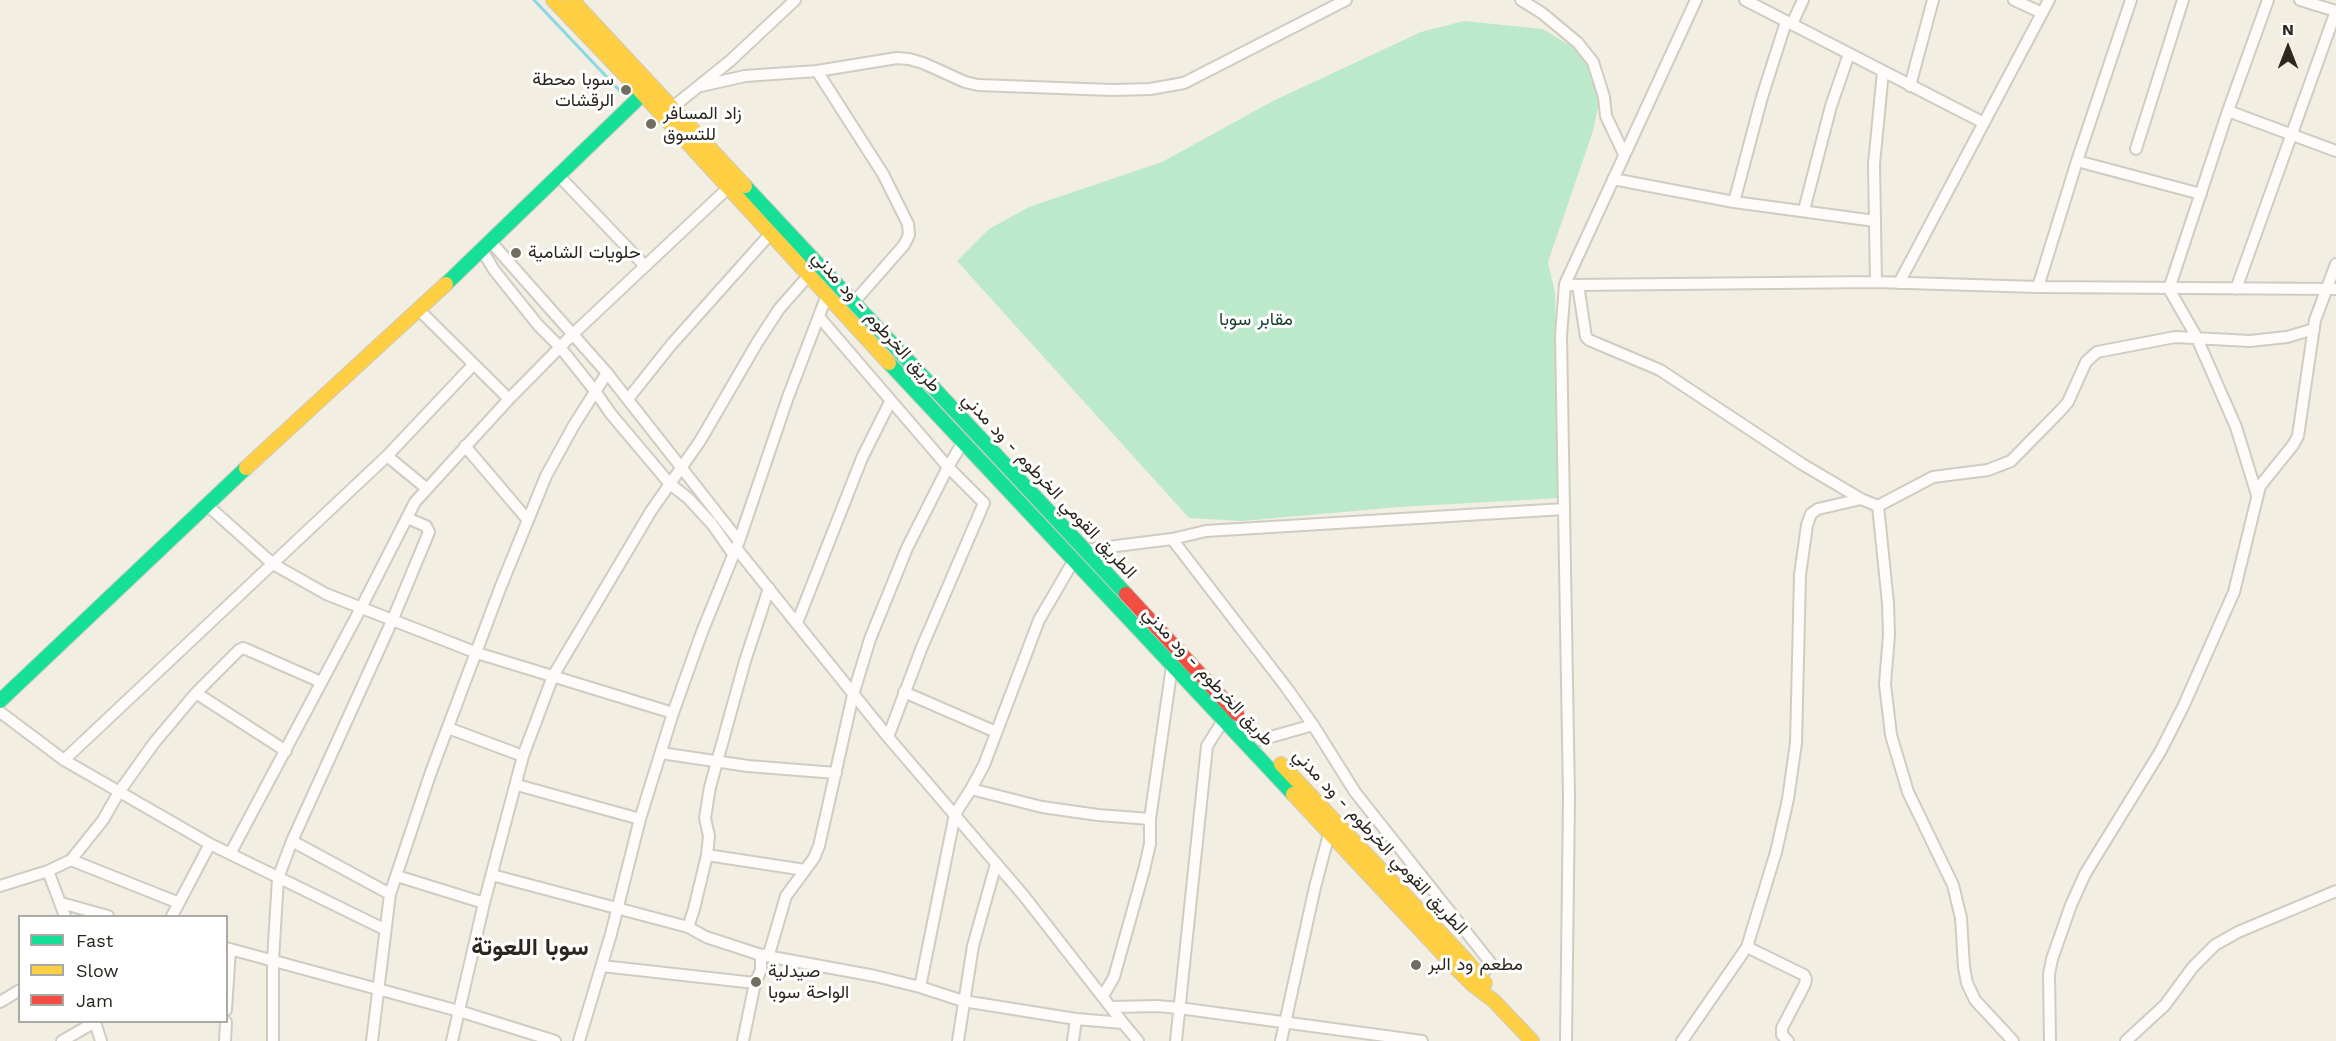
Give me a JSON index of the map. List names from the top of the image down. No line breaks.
{"streets":{"main road":["طريق الخرطوم - ود مدني","الطريق القومي الخرطوم - ود مدني"]},"crossings":[["طريق الخرطوم - ود مدني","الطريق القومي الخرطوم - ود مدني"]],"districts":["سوبا اللعوتة"],"parks":["مقابر سوبا"],"places":["سوبا محطة الرقشات","زاد المسافر للتسوق","حلويات الشامية","مطعم ود البر","صيدلية الواحة سوبا"],"legend":["Fast","Slow","Jam"],"north":"top"}
